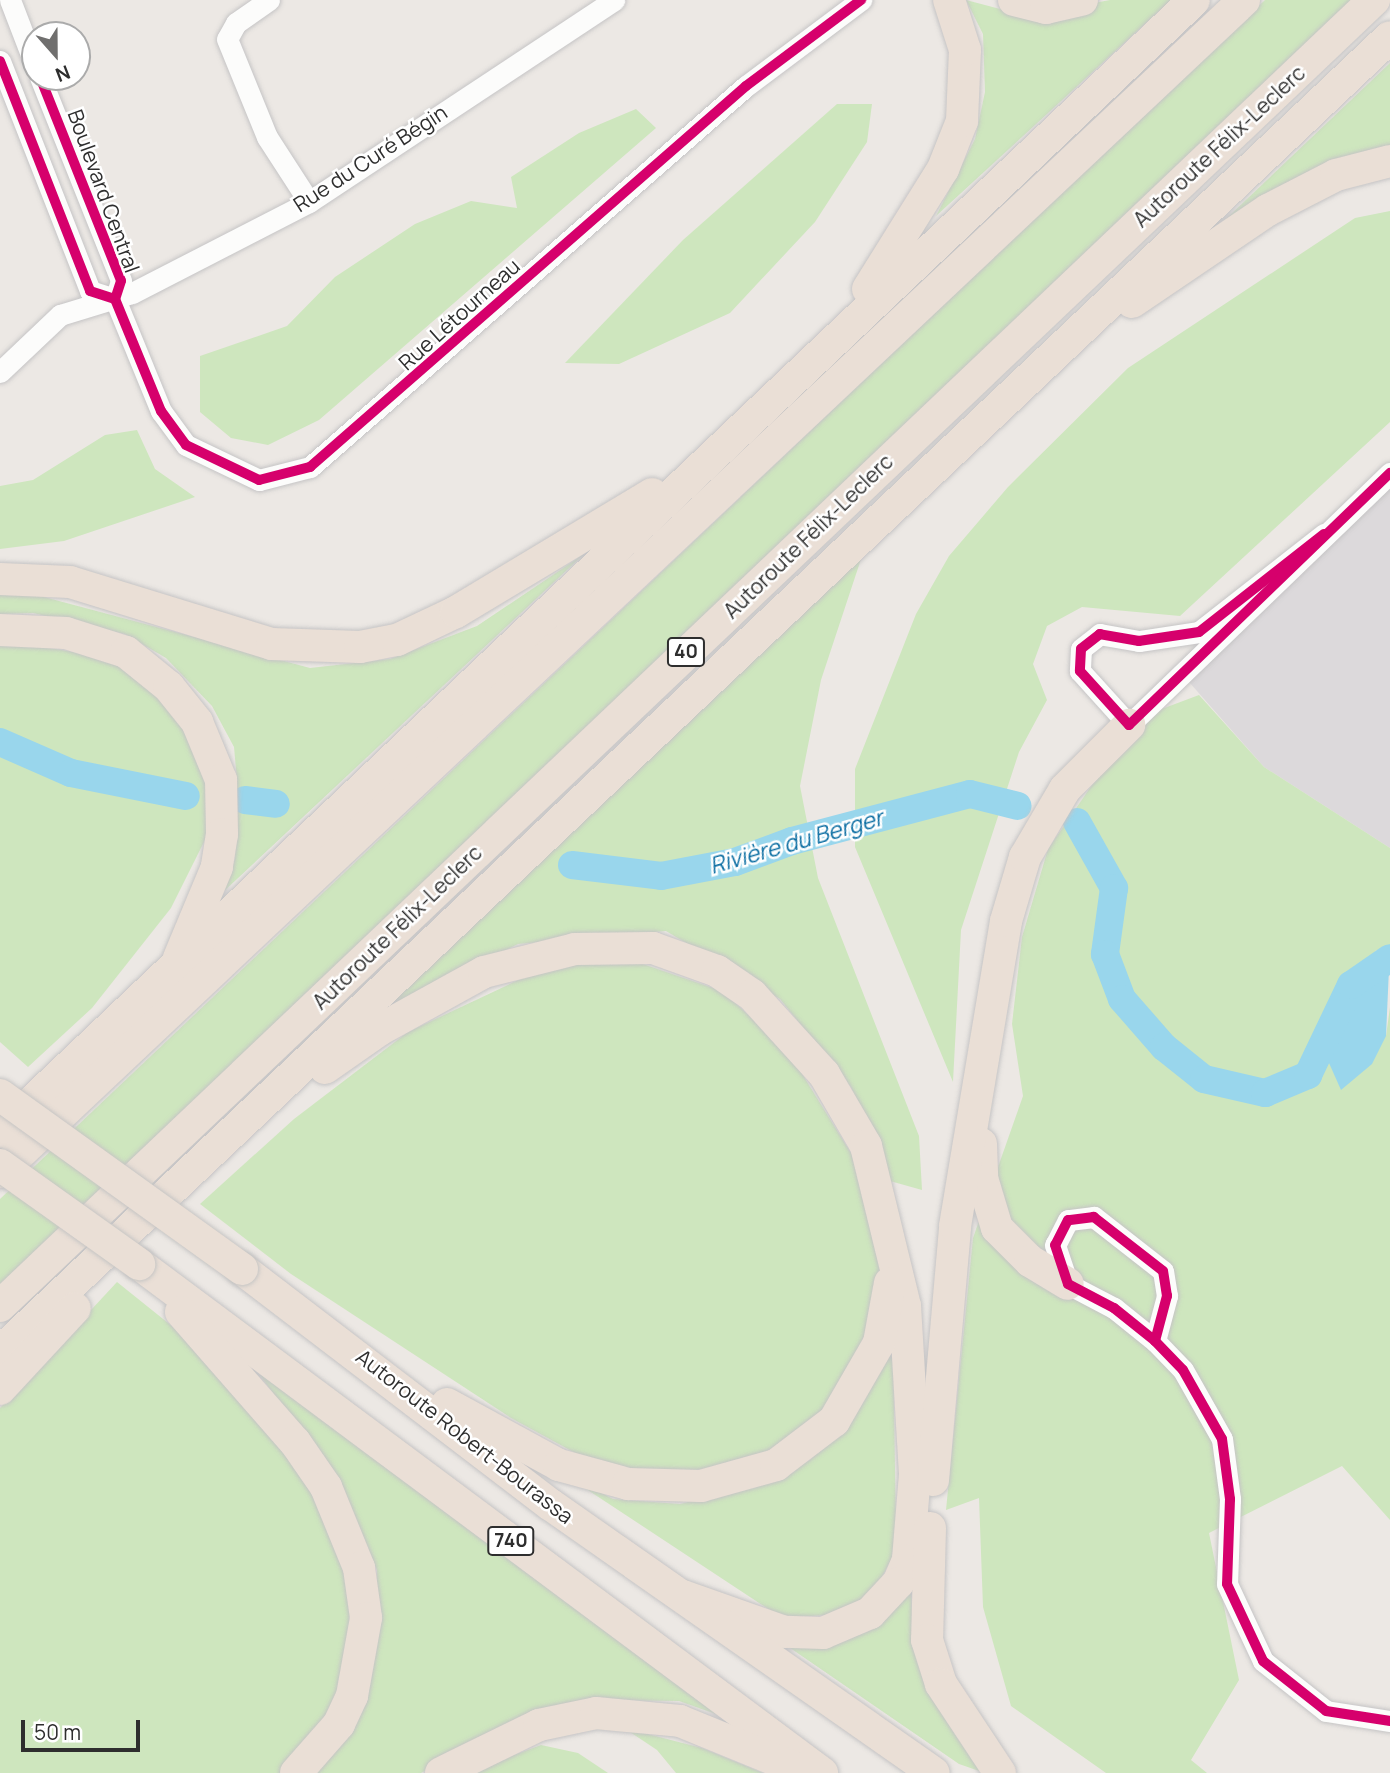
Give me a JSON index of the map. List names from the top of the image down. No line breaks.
{"streets":{"highway":["Autoroute Félix-Leclerc","40","Autoroute Robert-Bourassa","740"],"street":["Rue du Curé Bégin","Boulevard Central","Rue Létourneau"]},"crossings":[["Rue du Curé Bégin","Boulevard Central"],["Rue du Curé Bégin","Rue Létourneau"],["Boulevard Central","Rue Létourneau"]],"water":["Rivière du Berger"],"scale_bar":"50 m","north":"bottom"}
